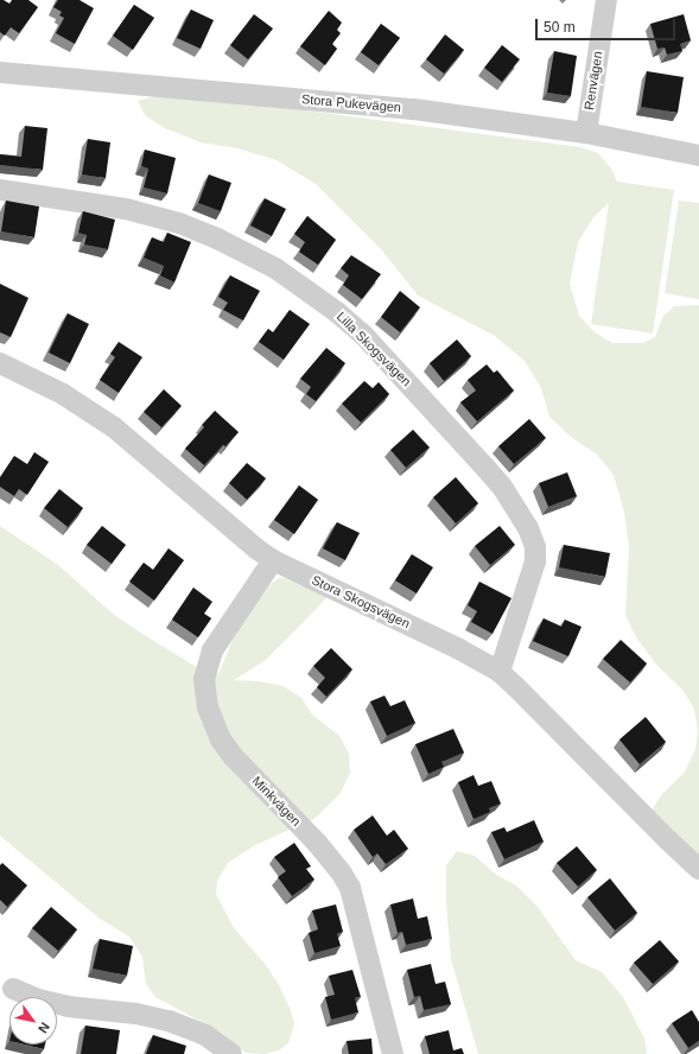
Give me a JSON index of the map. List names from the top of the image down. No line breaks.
{"streets":{"street":["Renvägen","Stora Pukevägen","Lilla Skogsvägen","Stora Skogsvägen","Minkvägen"]},"crossings":[["Renvägen","Stora Pukevägen"],["Lilla Skogsvägen","Stora Skogsvägen"],["Stora Skogsvägen","Minkvägen"]],"scale_bar":"50 m","north":"bottom right"}
